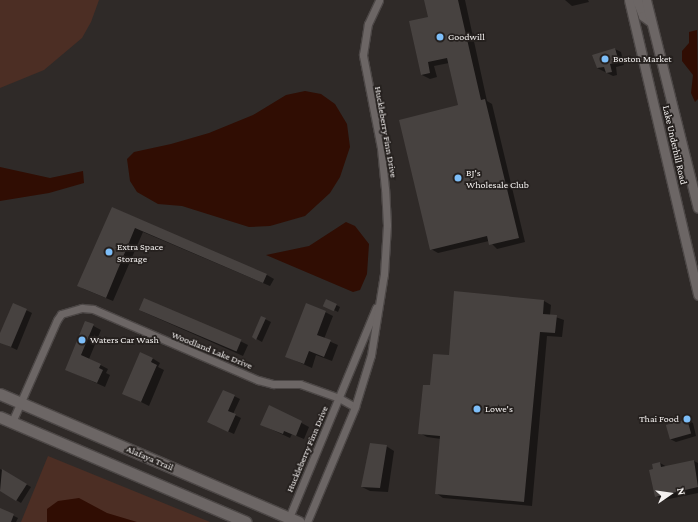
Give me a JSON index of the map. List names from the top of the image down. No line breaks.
{"streets":{"main road":["Alafaya Trail"],"street":["Huckleberry Finn Drive","Lake Underhill Road","Woodland Lake Drive"]},"crossings":[["Huckleberry Finn Drive","Woodland Lake Drive"],["Huckleberry Finn Drive","Alafaya Trail"],["Woodland Lake Drive","Alafaya Trail"]],"places":["Goodwill","Boston Market","BJ's Wholesale Club","Extra Space Storage","Waters Car Wash","Lowe's","Thai Food"],"north":"right"}
